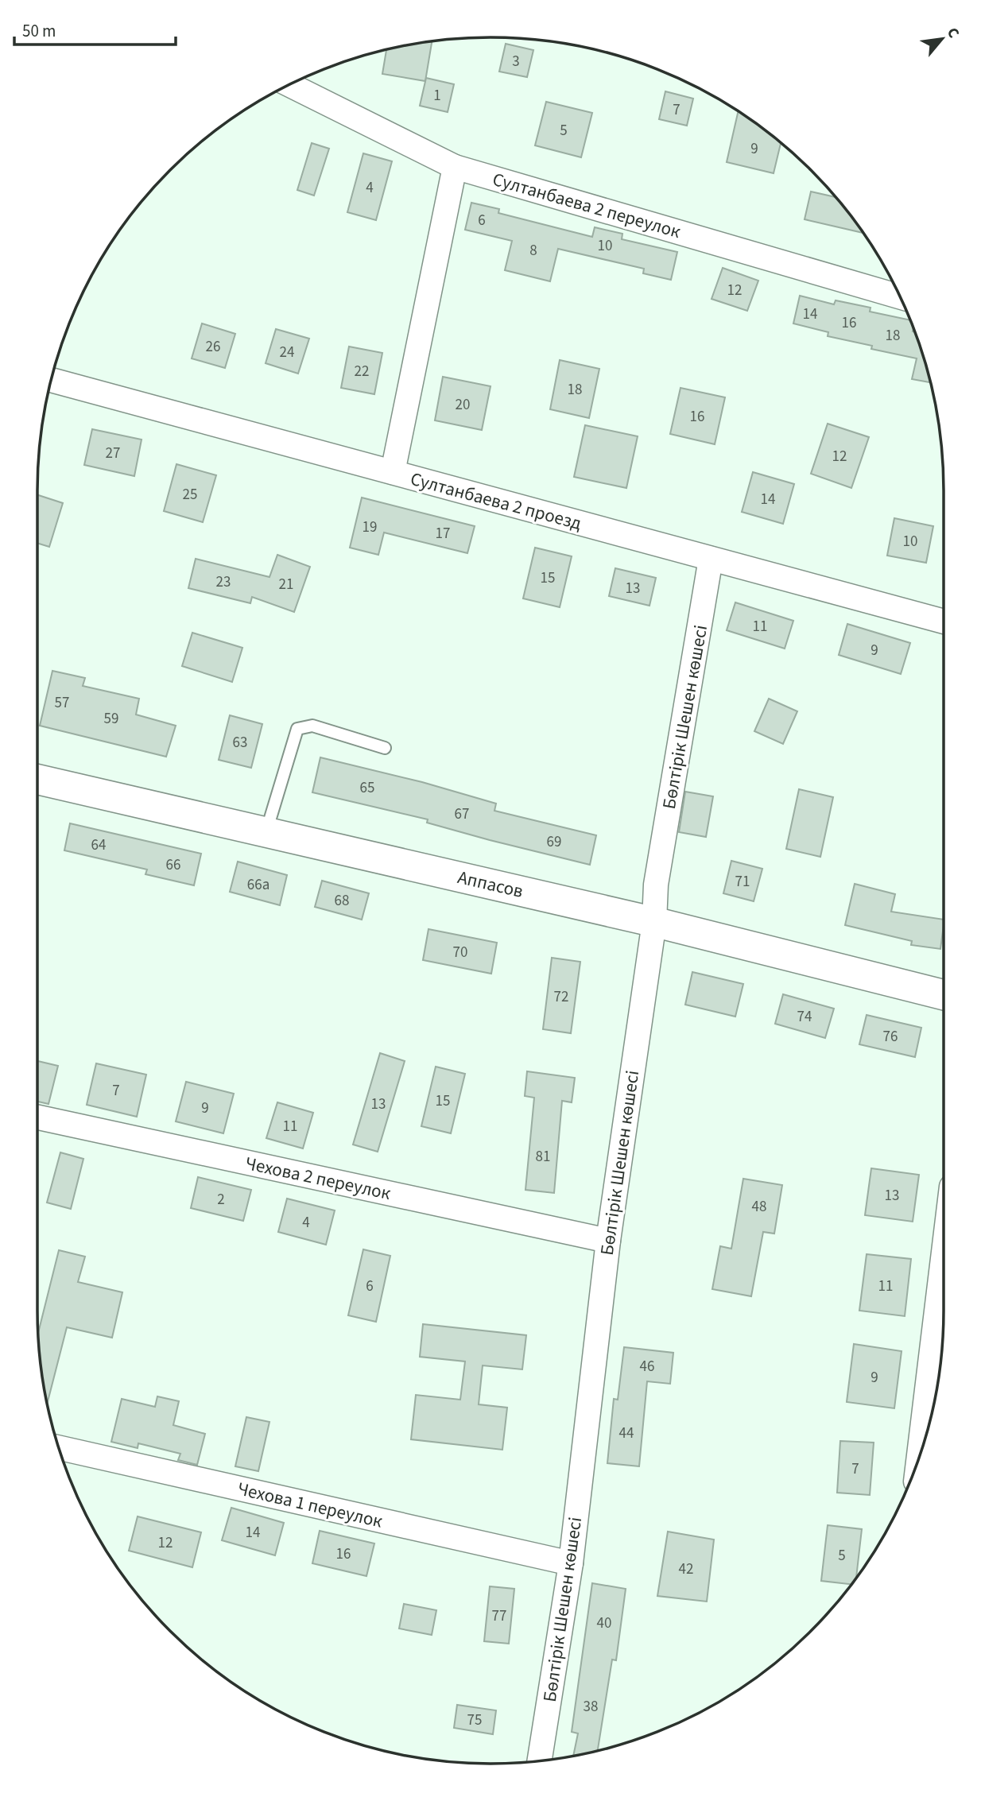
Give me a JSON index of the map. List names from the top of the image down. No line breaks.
{"streets":{"street":["Султанбаева 2 переулок","Султанбаева 2 проезд","Бөлтірік Шешен көшесі","Аппасов","Чехова 2 переулок","Чехова 1 переулок"]},"crossings":[["Султанбаева 2 проезд","Бөлтірік Шешен көшесі"],["Бөлтірік Шешен көшесі","Аппасов"],["Бөлтірік Шешен көшесі","Чехова 2 переулок"],["Бөлтірік Шешен көшесі","Чехова 1 переулок"]],"house_numbers":["3","1","7","5","9","4","6","10","8","12","14","16","18","26","24","22","18","20","16","27","12","25","14","19","17","10","15","23","21","13","11","9","57","59","63","65","67","69","64","66","71","66а","68","70","72","74","76","7","15","13","9","11","81","13","2","48","4","6","11","46","9","44","7","14","12","16","5","42","77","40","38","75"],"scale_bar":"50 m","north":"top right"}
